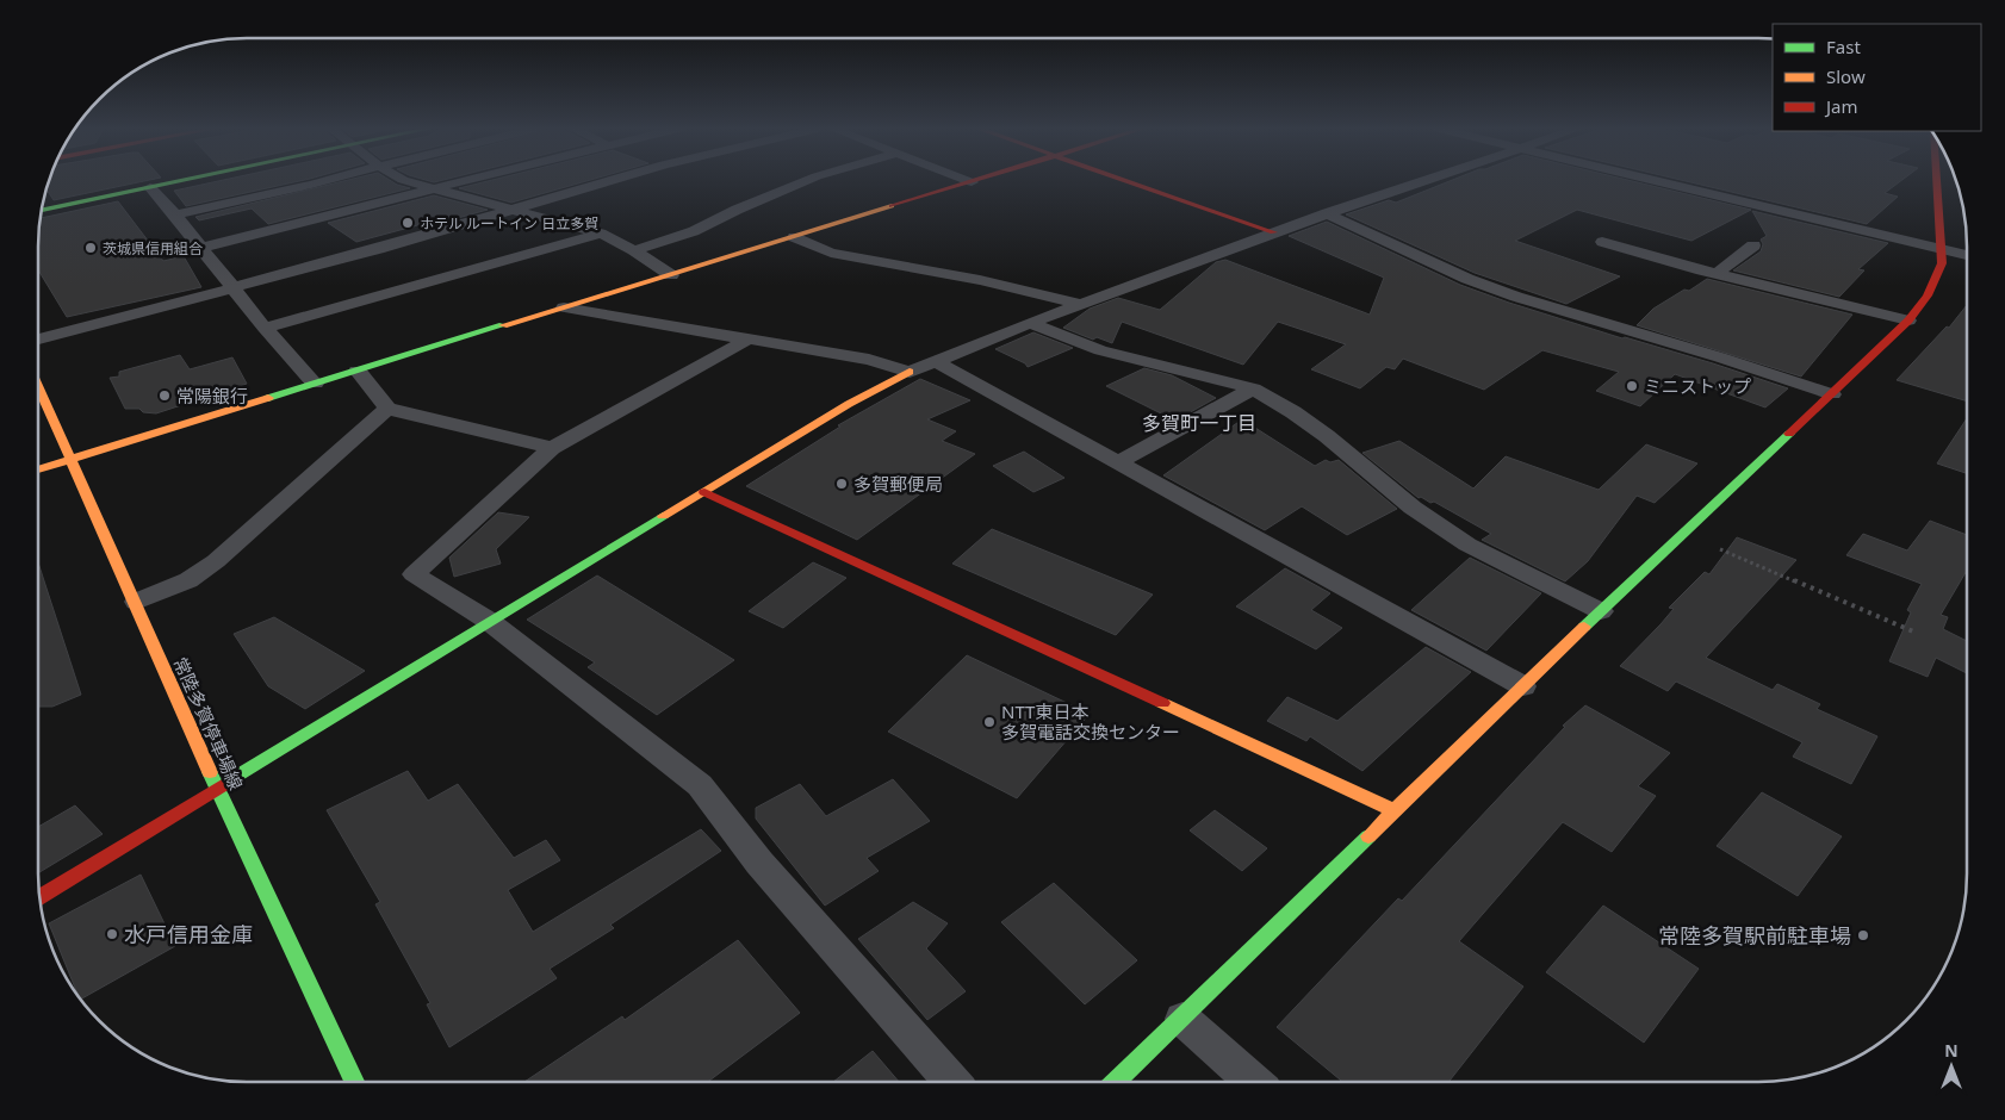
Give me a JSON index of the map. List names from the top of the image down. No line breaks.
{"streets":{"main road":["常陸多賀停車場線"]},"districts":["多賀町一丁目"],"places":["ホテル ルートイン 日立多賀","茨城県信用組合","ミニストップ","常陽銀行","多賀郵便局","NTT東日本 多賀電話交換センター","水戸信用金庫","常陸多賀駅前駐車場"],"legend":["Fast","Slow","Jam"],"north":"top"}
